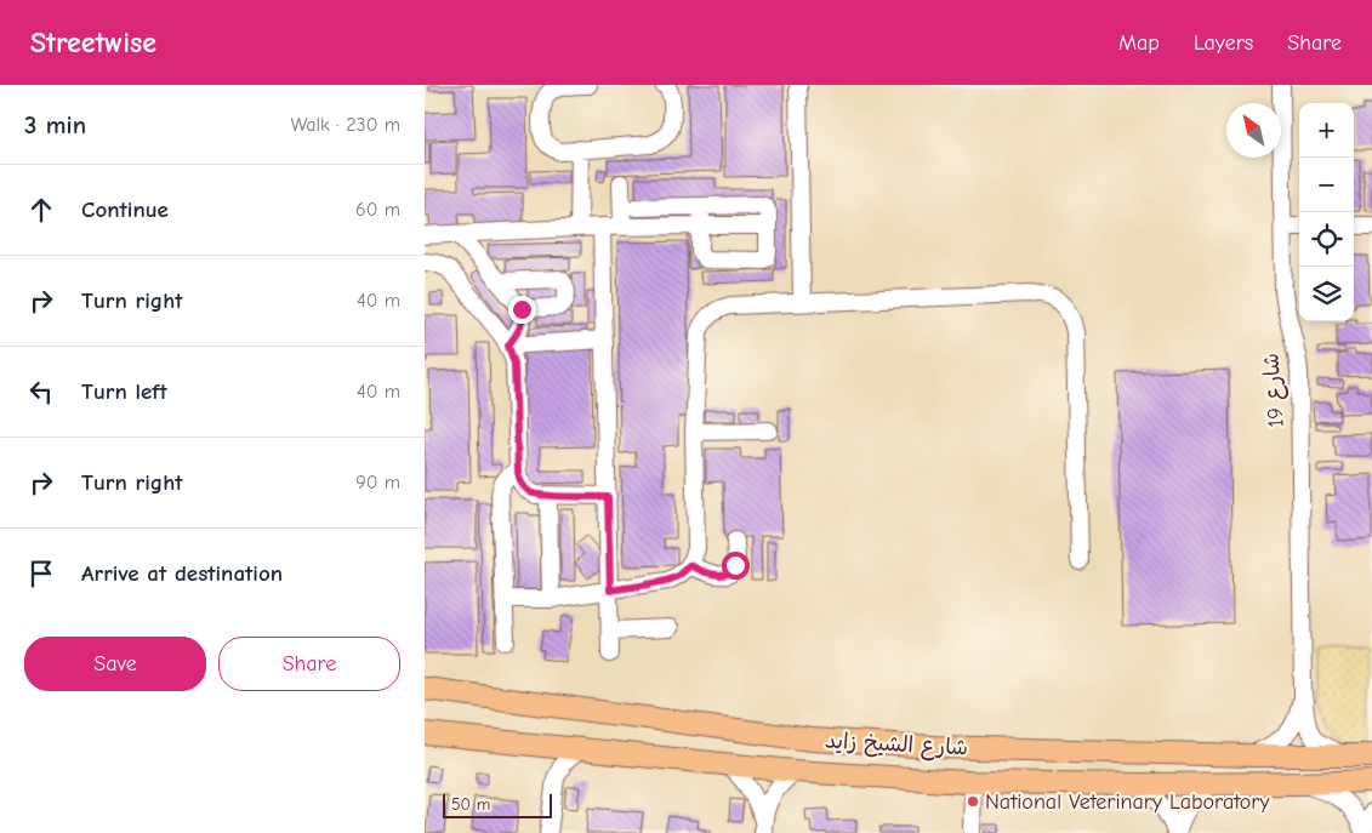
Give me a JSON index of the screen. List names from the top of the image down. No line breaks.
{"streets":{"main road":["شارع الشيخ زايد"],"street":["شارع 19"]},"places":["National Veterinary Laboratory"],"scale_bar":"50 m","north":"top left","page":{"header":"Streetwise","nav":["Map","Layers","Share"],"heading":["3 min","Walk · 230 m"],"map_buttons":["+","−"],"list":[["Continue","60 m"],["Turn right","40 m"],["Turn left","40 m"],["Turn right","90 m"],"Arrive at destination"],"buttons":["Save","Share"],"scale":"50 m"}}
